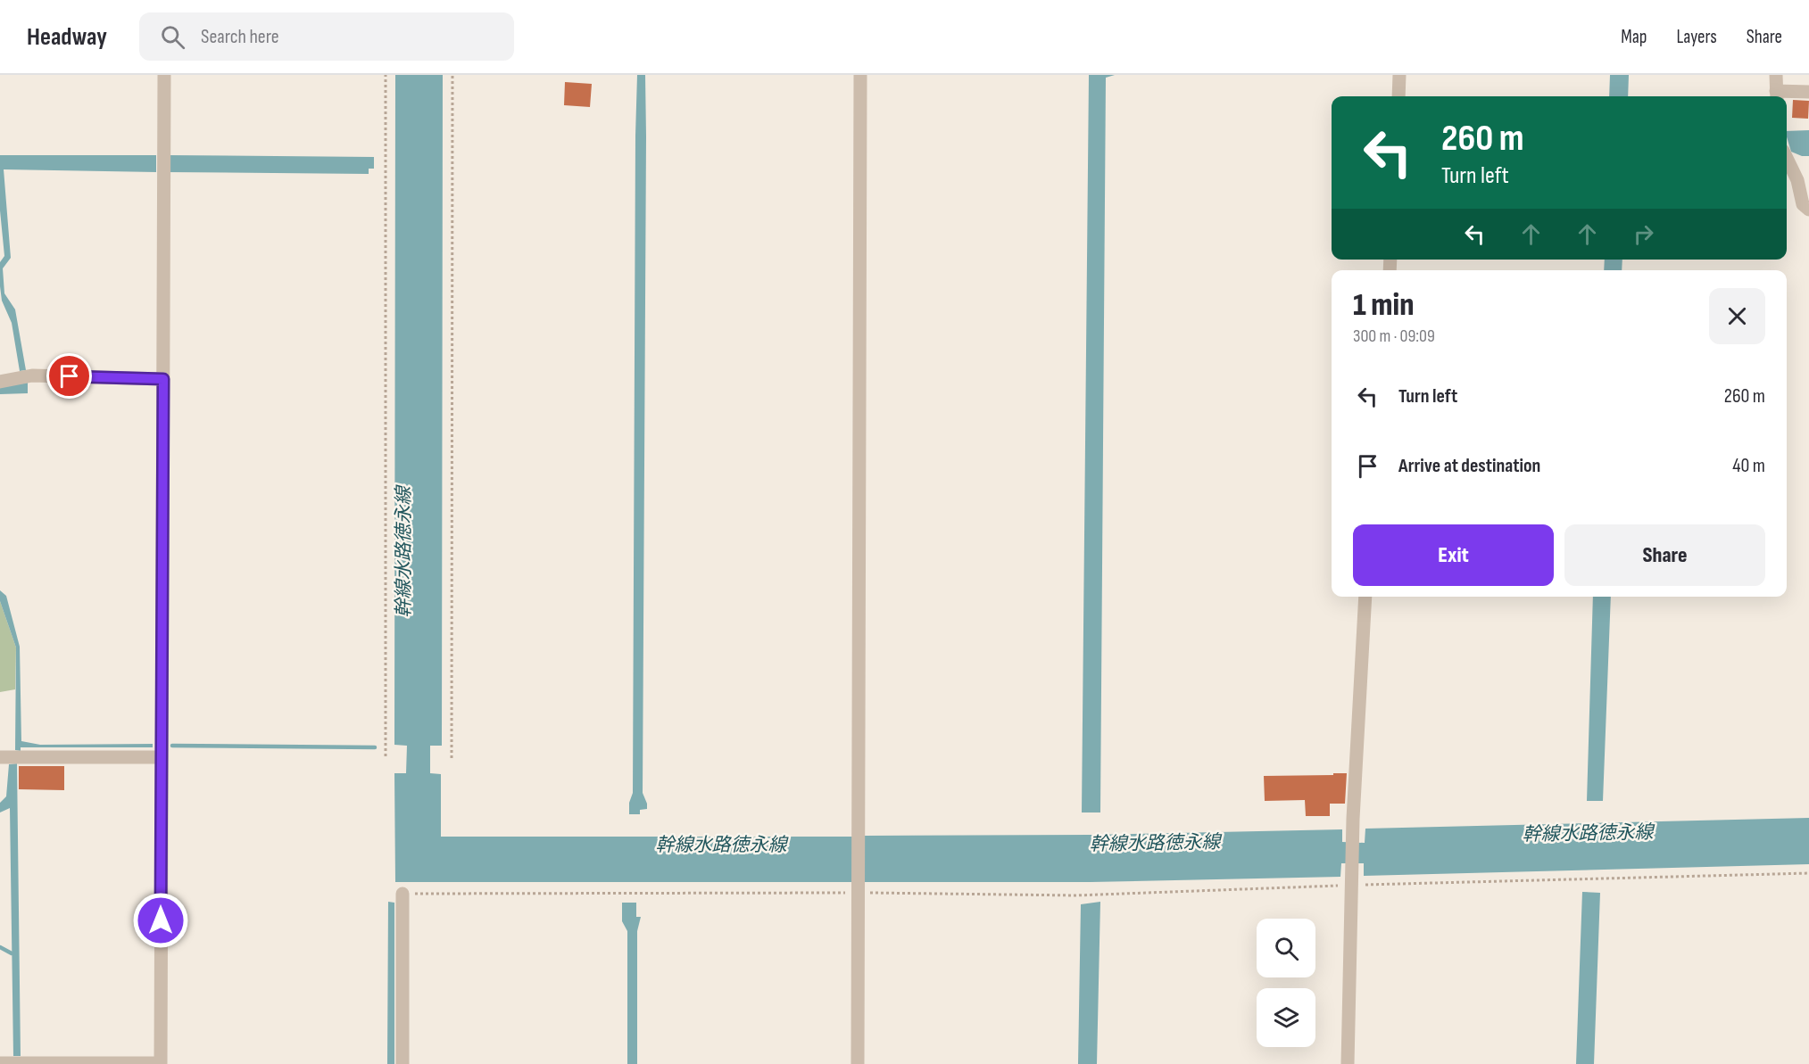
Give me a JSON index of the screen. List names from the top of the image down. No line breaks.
{"water":["幹線水路徳永線"],"page":{"header":"Headway","search":"Search here","nav":["Map","Layers","Share"],"turn":["260 m","Turn left"],"heading":["1 min","300 m · 09:09"],"list":[{"name":"Turn left","value":"260 m"},{"name":"Arrive at destination","value":"40 m"}],"buttons":["Exit","Share"]}}
